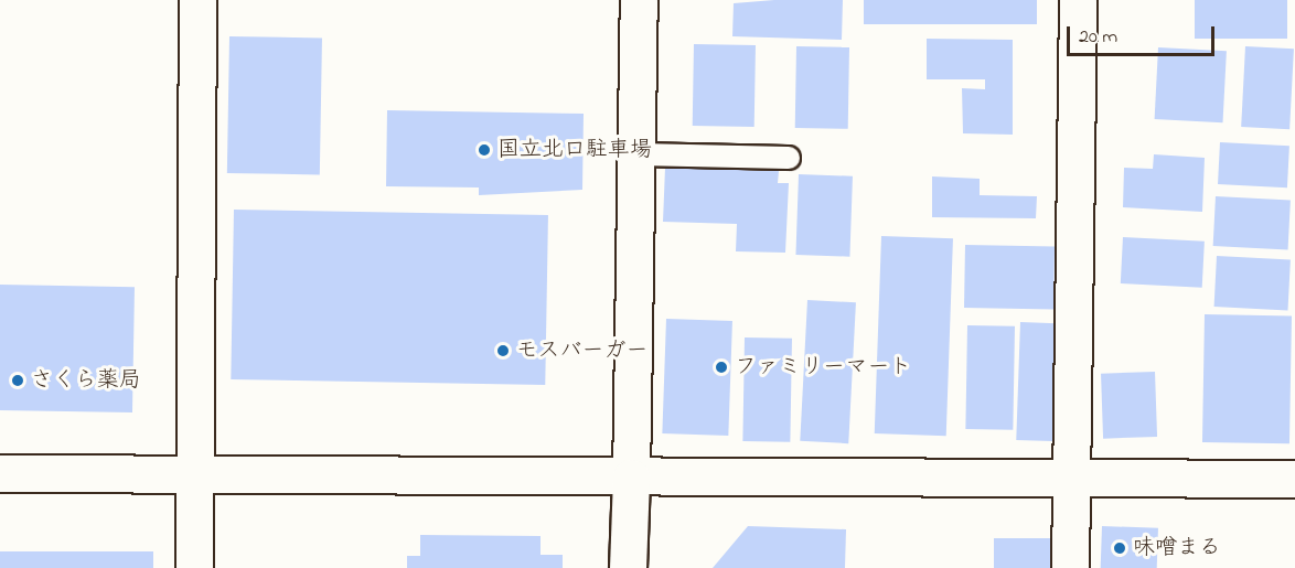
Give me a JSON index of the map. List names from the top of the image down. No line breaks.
{"places":["国立北口駐車場","モスバーガー","ファミリーマート","さくら薬局","味噌まる"],"scale_bar":"20 m"}
